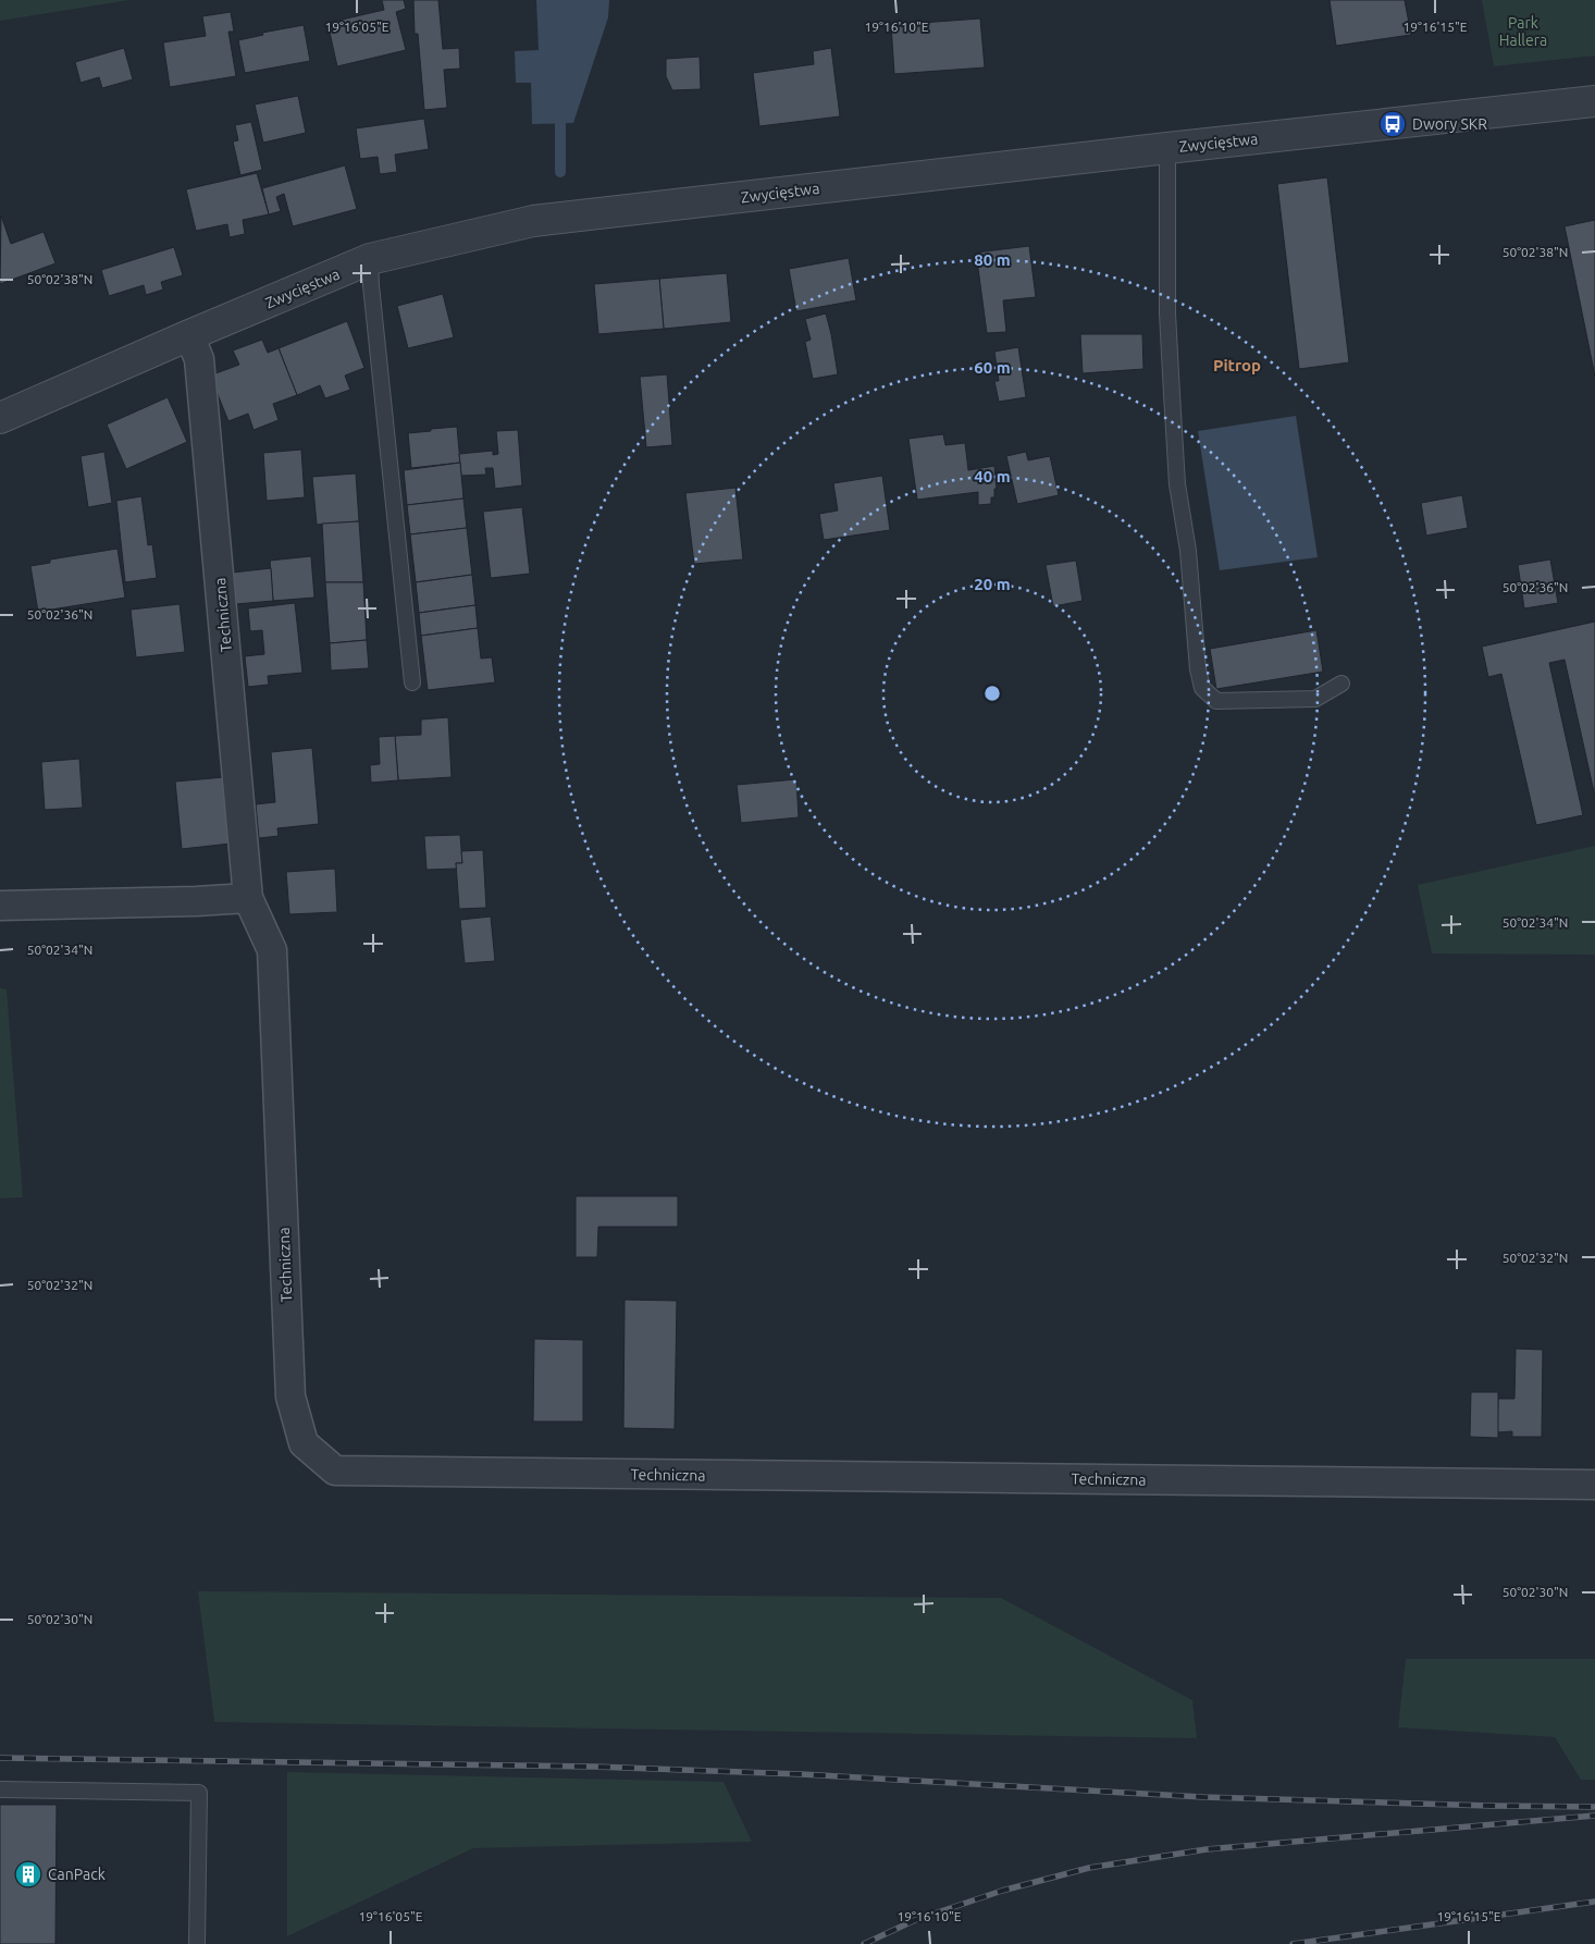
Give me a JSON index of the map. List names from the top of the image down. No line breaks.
{"streets":{"street":["Zwycięstwa","Techniczna"]},"crossings":[["Zwycięstwa","Techniczna"]],"districts":["Pitrop"],"parks":["Park Hallera"],"places":{"bus stop":["Dwory SKR"],"building":["CanPack"]},"coordinates":["19°16'05\"E","19°16'10\"E","19°16'15\"E","50°02'38\"N","50°02'36\"N","50°02'34\"N","50°02'32\"N","50°02'30\"N"],"rings":["80 m","60 m","40 m","20 m"]}
